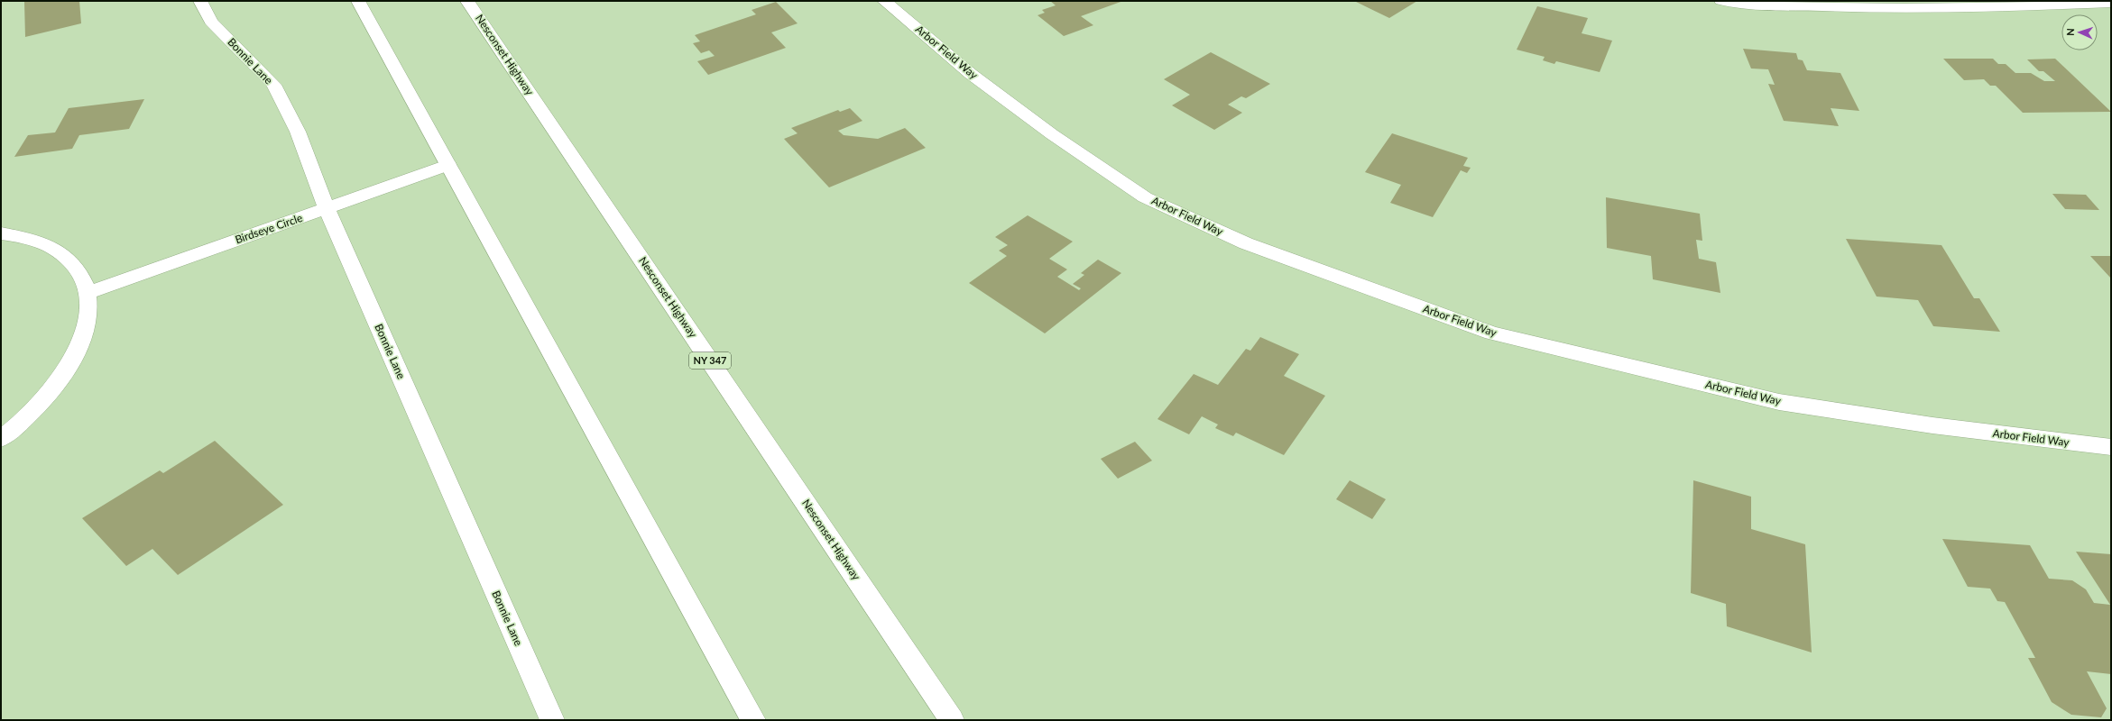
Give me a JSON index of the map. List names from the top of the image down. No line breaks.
{"streets":{"main road":["Arbor Field Way","Nesconset Highway","Bonnie Lane","Birdseye Circle","NY 347"]},"crossings":[["Bonnie Lane","Birdseye Circle"]],"north":"left"}
